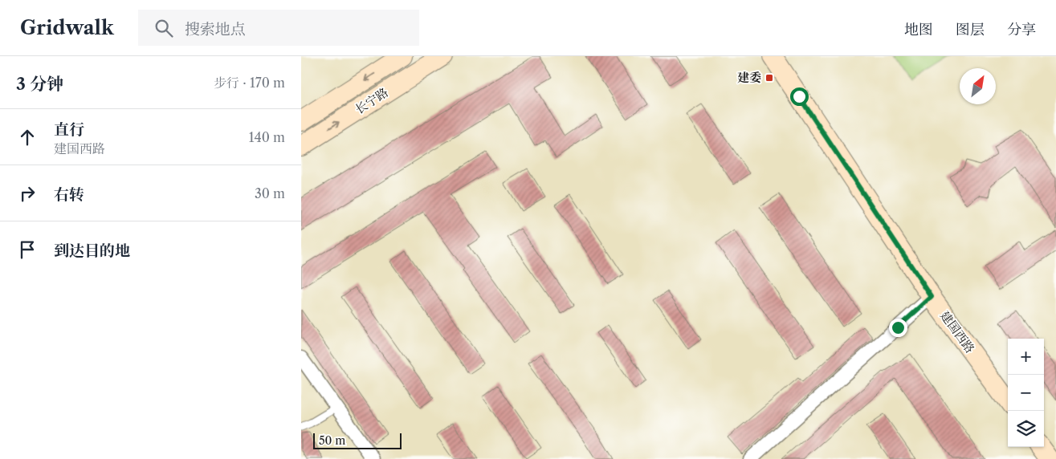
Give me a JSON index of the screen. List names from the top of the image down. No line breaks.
{"streets":{"main road":["长宁路","建国西路"]},"places":{"transit":["建委"]},"scale_bar":"50 m","north":"top right","page":{"header":"Gridwalk","search":"搜索地点","nav":["地图","图层","分享"],"heading":["3 分钟","步行 · 170 m"],"list":[["直行","建国西路","140 m"],["右转","30 m"],"到达目的地"],"map_buttons":["+","−"],"scale":"50 m"}}
